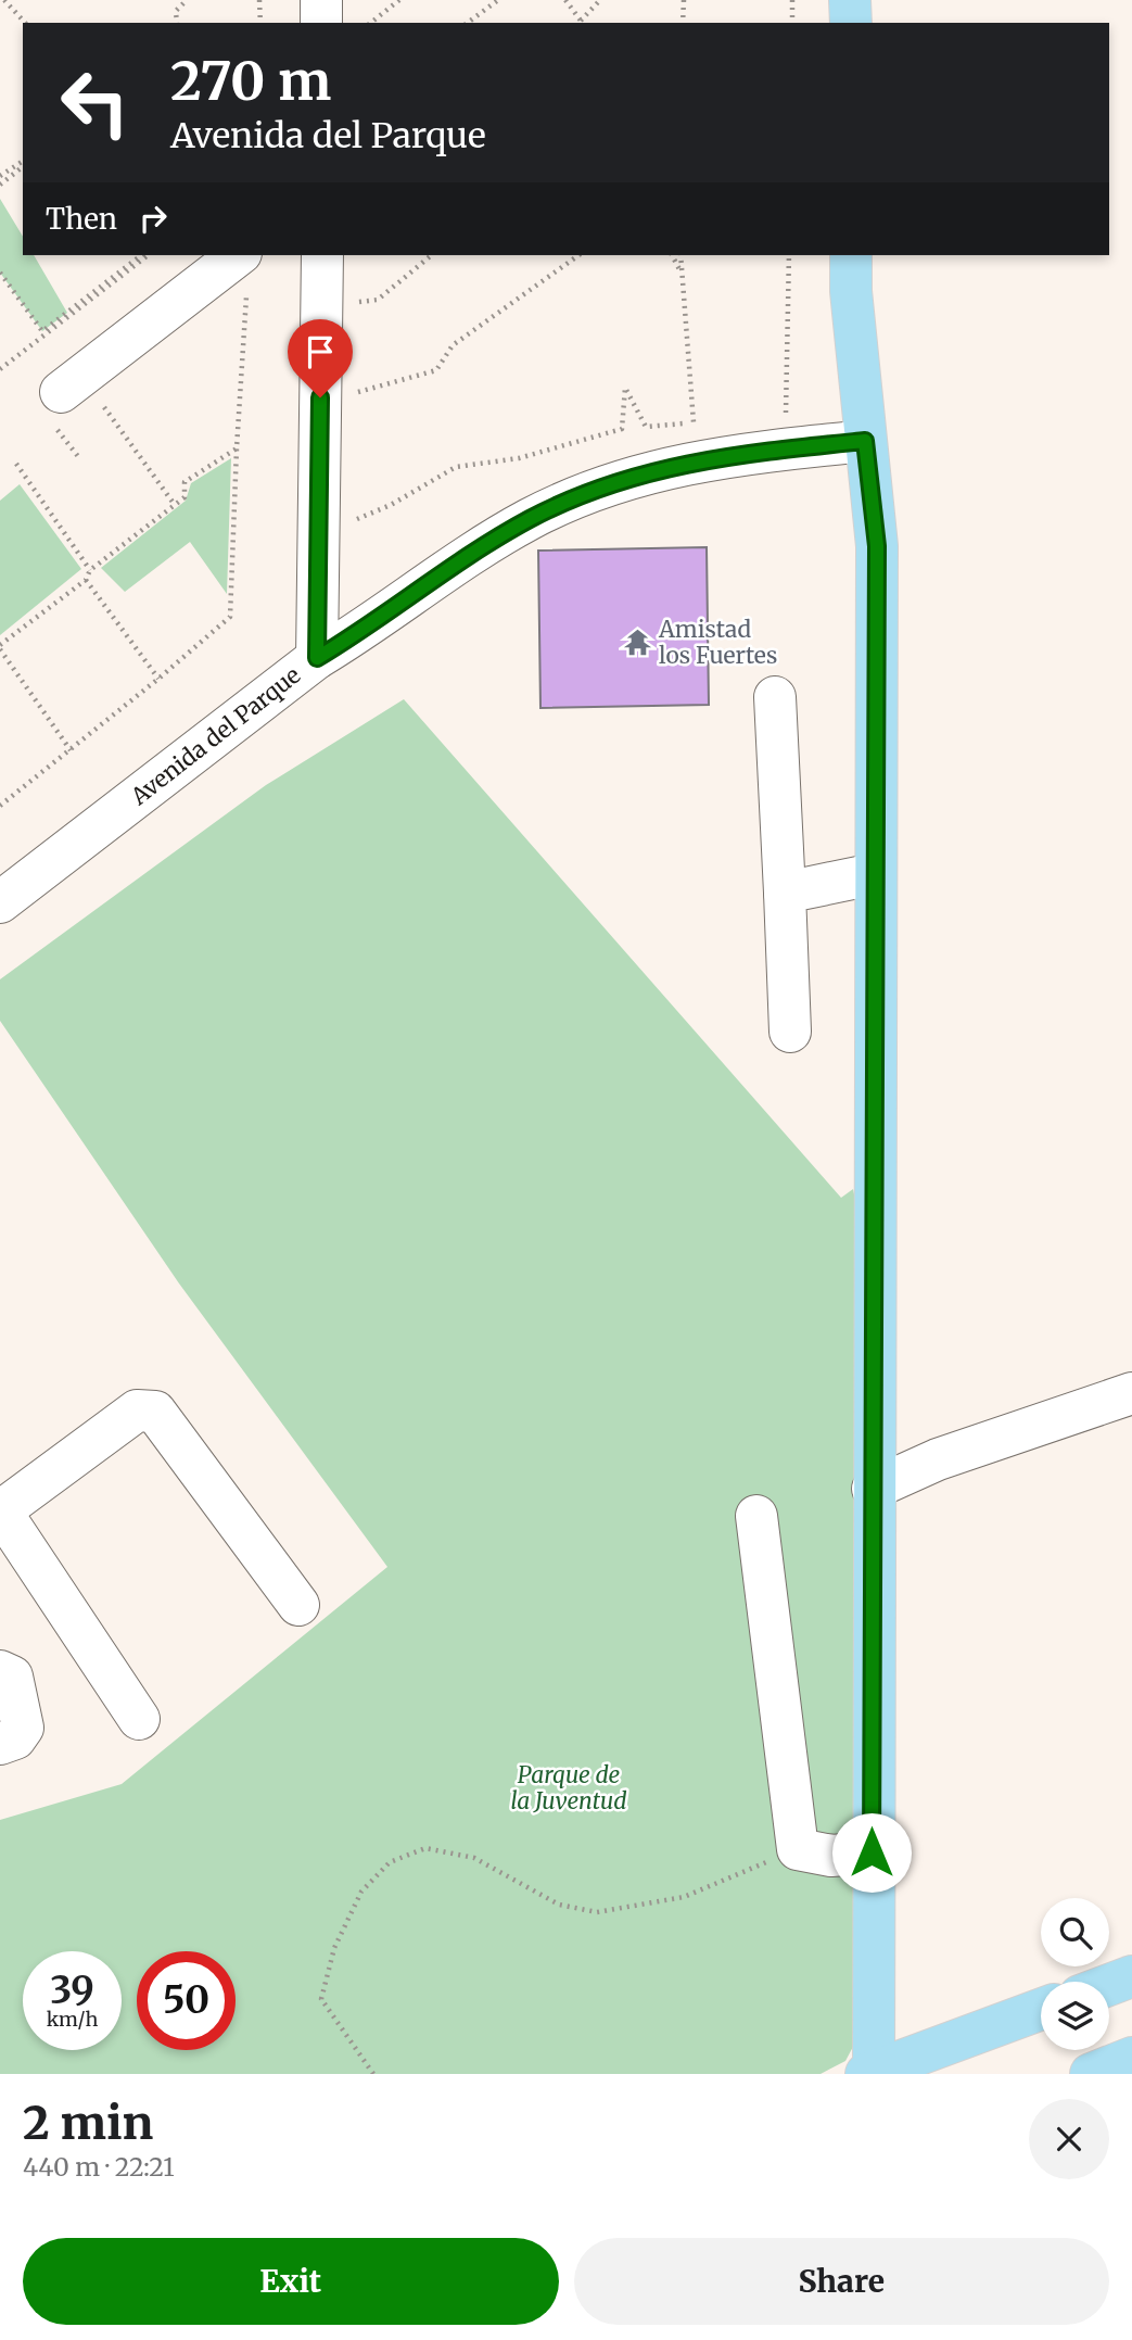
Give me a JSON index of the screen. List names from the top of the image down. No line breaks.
{"streets":{"street":["Avenida del Parque"]},"parks":["Parque de la Juventud"],"places":{"temple":["Amistad los Fuertes"]},"page":{"turn":["270 m","Avenida del Parque"],"then":"Then","speed":"39 km/h","limit":"50","heading":["2 min","440 m · 22:21"],"buttons":["Exit","Share"]}}
